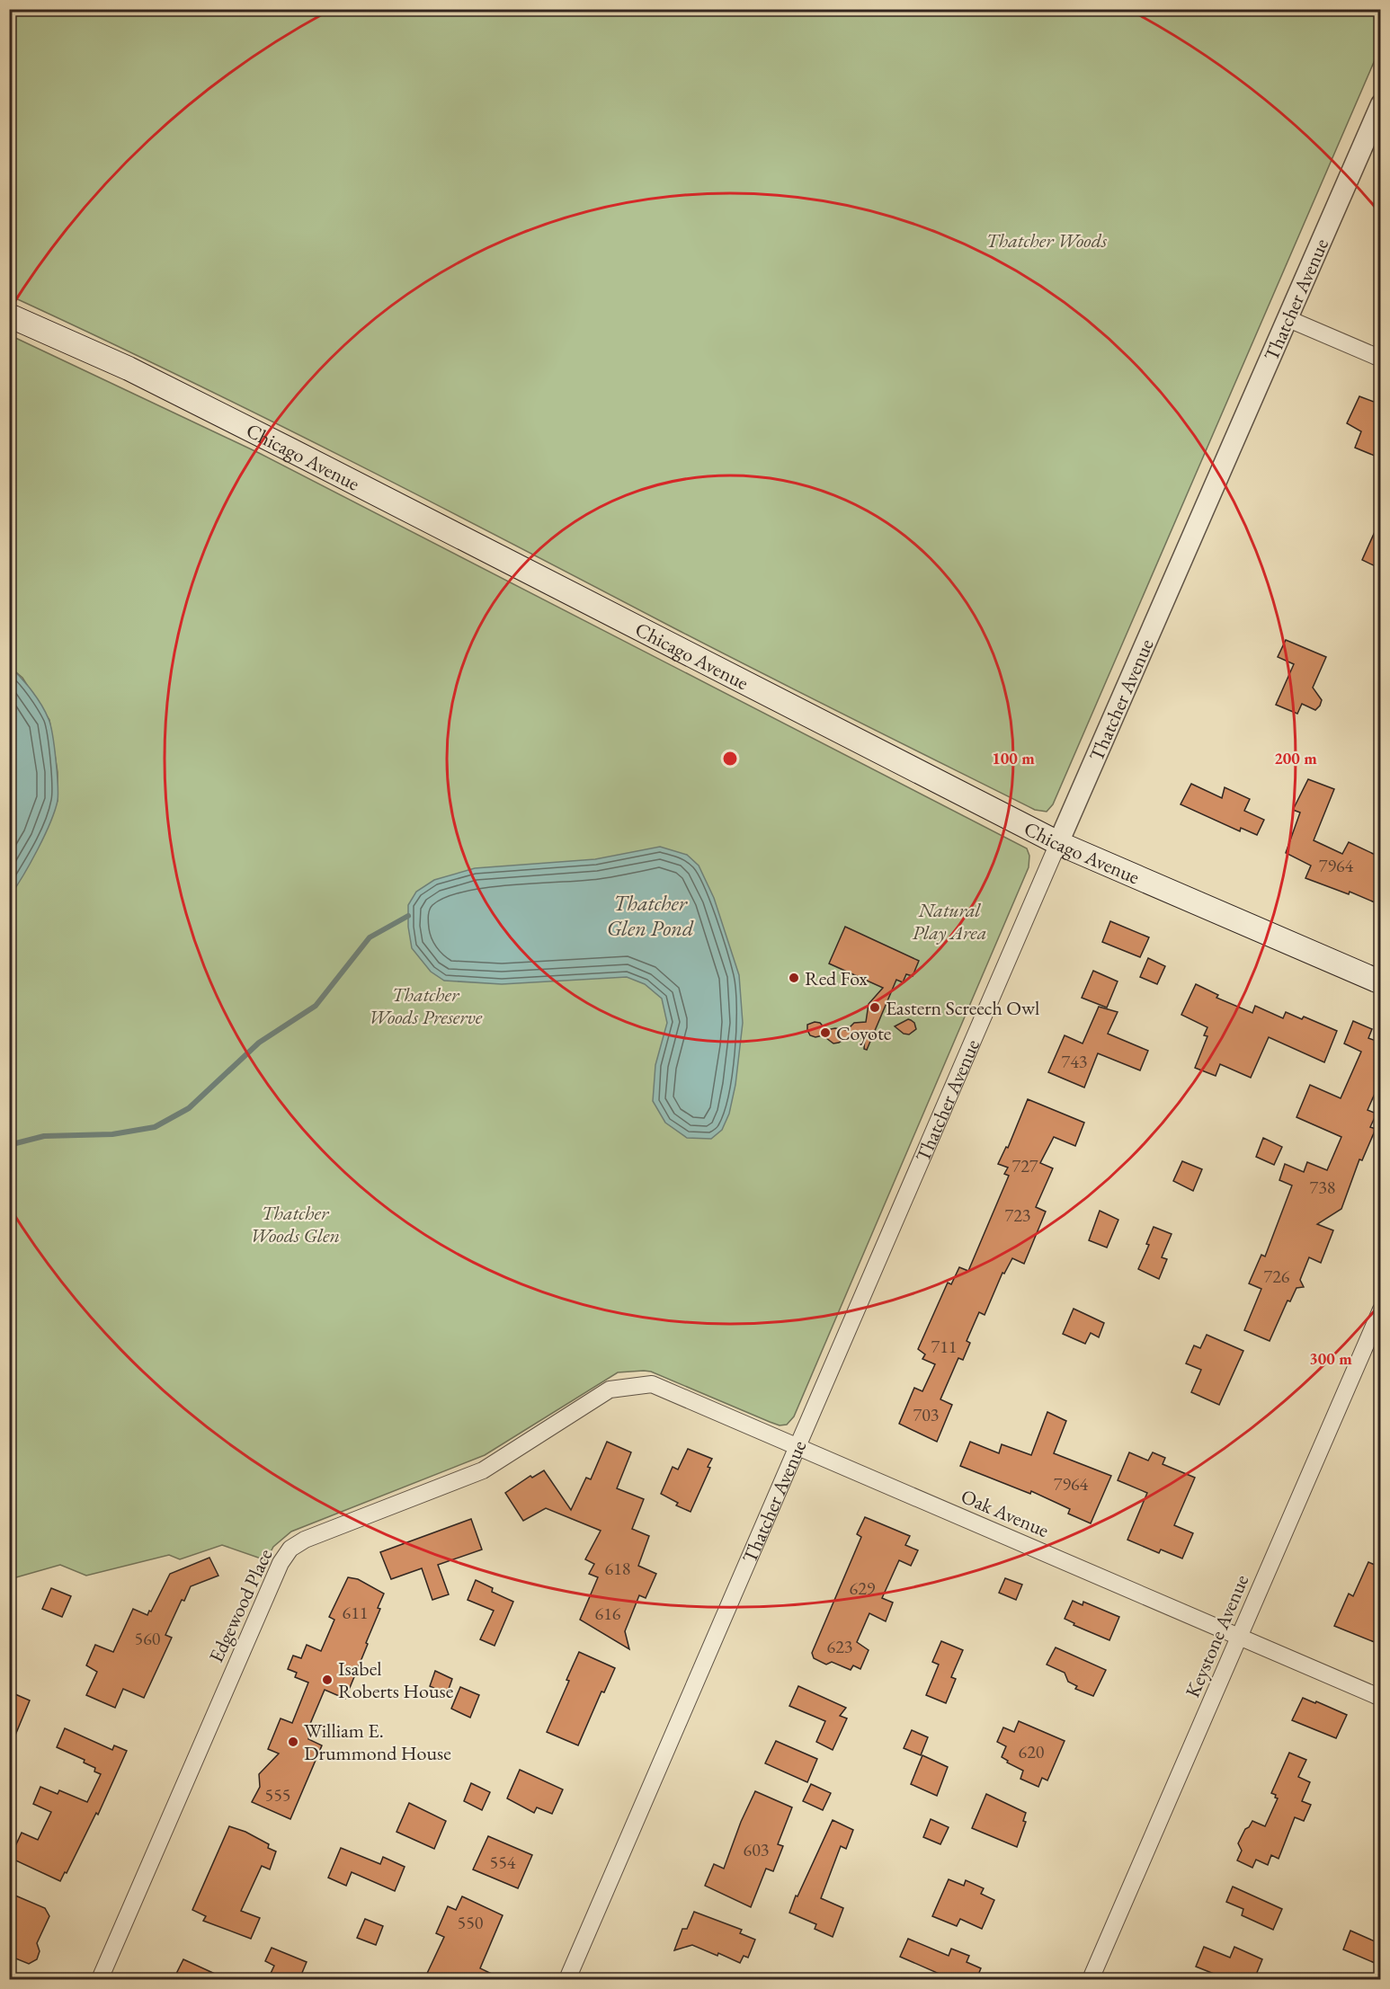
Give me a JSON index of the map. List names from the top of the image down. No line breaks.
{"streets":{"main road":["Chicago Avenue"],"street":["Thatcher Avenue","Oak Avenue","Edgewood Place","Keystone Avenue"]},"crossings":[["Thatcher Avenue","Chicago Avenue"],["Thatcher Avenue","Oak Avenue"],["Oak Avenue","Edgewood Place"],["Oak Avenue","Keystone Avenue"]],"water":["Thatcher Glen Pond"],"parks":["Thatcher Woods","Natural Play Area","Thatcher Woods Preserve","Thatcher Woods Glen"],"places":["Red Fox","Eastern Screech Owl","Coyote","Isabel Roberts House","William E. Drummond House"],"house_numbers":["7964","743","727","738","723","726","711","703","7964","618","629","611","616","560","623","620","555","603","554","550"],"rings":["100 m","200 m","300 m"]}
